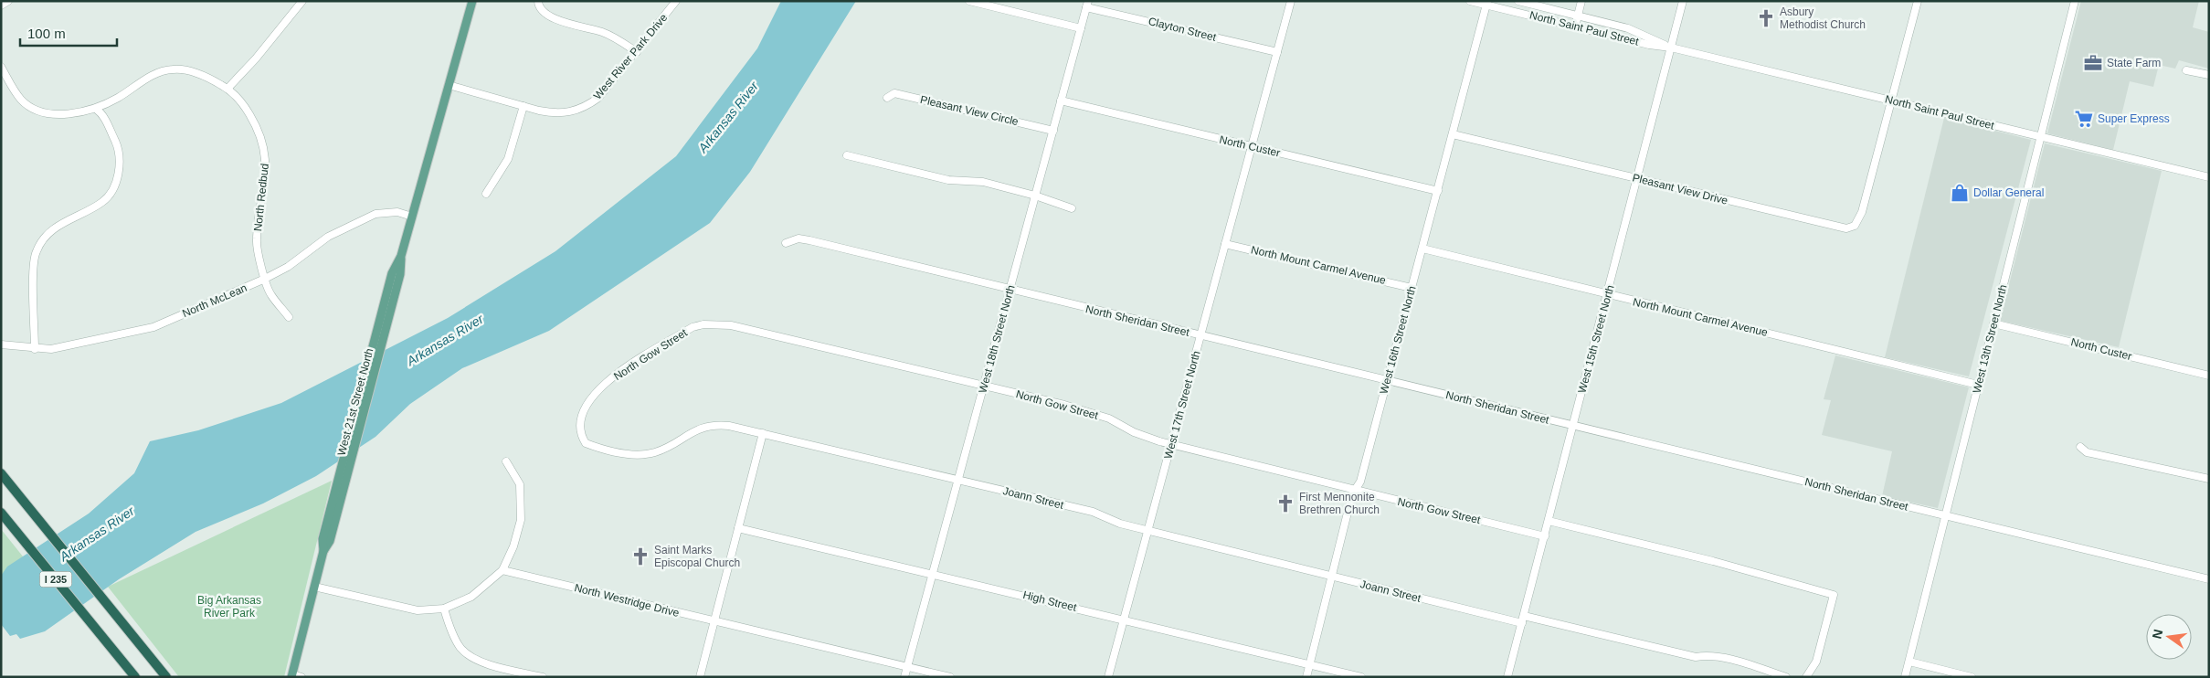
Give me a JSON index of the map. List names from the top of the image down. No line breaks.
{"streets":{"highway":["I 235"],"main road":["West 21st Street North"],"street":["North Saint Paul Street","Clayton Street","West River Park Drive","Pleasant View Circle","North Custer","Pleasant View Drive","North Redbud","North Mount Carmel Avenue","North McLean","North Sheridan Street","West 18th Street North","West 15th Street North","West 13th Street North","West 16th Street North","North Gow Street","West 17th Street North","Joann Street","North Westridge Drive","High Street"]},"crossings":[["North Saint Paul Street","Pleasant View Drive"],["North Saint Paul Street","West 15th Street North"],["North Saint Paul Street","West 13th Street North"],["North Saint Paul Street","West 16th Street North"],["Clayton Street","West 18th Street North"],["Clayton Street","West 17th Street North"],["West River Park Drive","West 21st Street North"],["Pleasant View Circle","West 18th Street North"],["North Custer","West 18th Street North"],["North Custer","West 13th Street North"],["North Custer","West 16th Street North"],["North Custer","West 17th Street North"],["Pleasant View Drive","West 15th Street North"],["Pleasant View Drive","West 16th Street North"],["North Redbud","North McLean"],["North Mount Carmel Avenue","West 15th Street North"],["North Mount Carmel Avenue","West 13th Street North"],["North Mount Carmel Avenue","West 16th Street North"],["North Mount Carmel Avenue","West 17th Street North"],["North McLean","West 21st Street North"],["North Sheridan Street","West 18th Street North"],["North Sheridan Street","West 15th Street North"],["North Sheridan Street","West 13th Street North"],["North Sheridan Street","West 16th Street North"],["North Sheridan Street","West 17th Street North"],["West 18th Street North","North Gow Street"],["West 18th Street North","Joann Street"],["West 18th Street North","North Westridge Drive"],["West 18th Street North","High Street"],["West 15th Street North","North Gow Street"],["West 15th Street North","Joann Street"],["West 16th Street North","North Gow Street"],["West 16th Street North","Joann Street"],["West 16th Street North","High Street"],["North Gow Street","West 17th Street North"],["North Gow Street","Joann Street"],["West 17th Street North","Joann Street"],["West 17th Street North","High Street"]],"water":["Arkansas River"],"parks":["Big Arkansas River Park"],"places":{"church":["Asbury Methodist Church","First Mennonite Brethren Church","Saint Marks Episcopal Church"],"office":["State Farm"],"supermarket":["Super Express"],"shop":["Dollar General"]},"scale_bar":"100 m","north":"left"}
